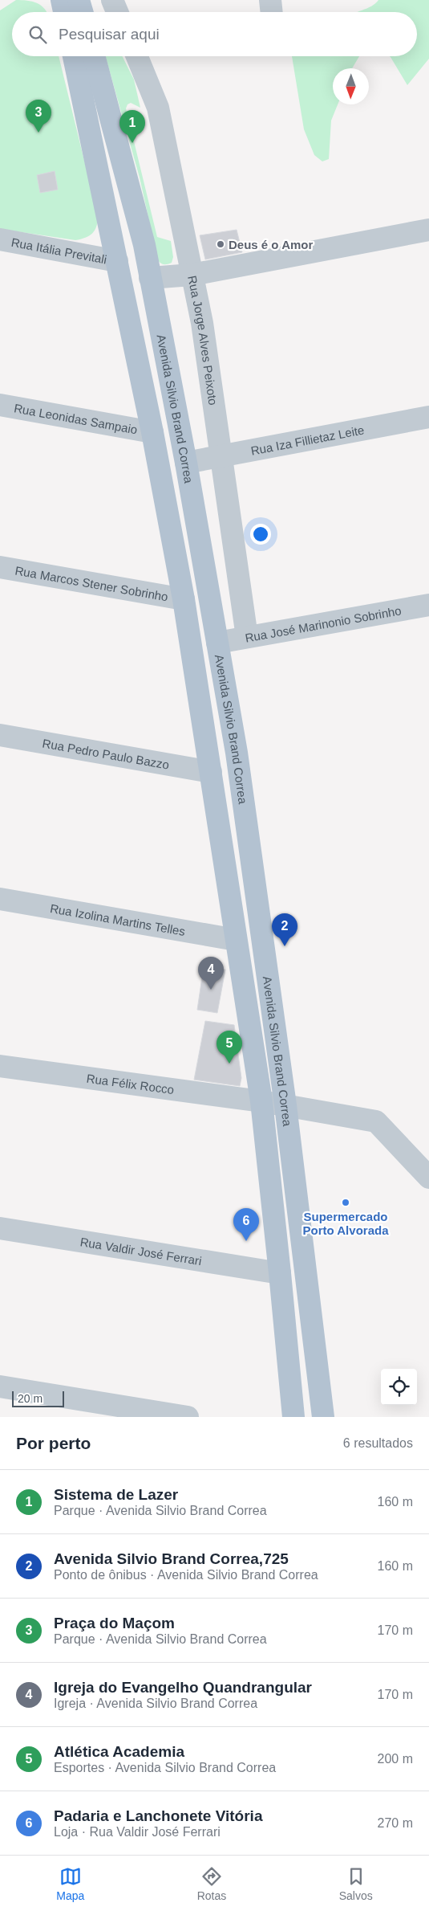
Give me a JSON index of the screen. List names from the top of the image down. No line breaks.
{"streets":{"main road":["Avenida Silvio Brand Correa"],"street":["Rua Itália Previtali","Rua Jorge Alves Peixoto","Rua Leonidas Sampaio","Rua Iza Fillietaz Leite","Rua Marcos Stener Sobrinho","Rua José Marinonio Sobrinho","Rua Pedro Paulo Bazzo","Rua Izolina Martins Telles","Rua Félix Rocco","Rua Valdir José Ferrari"]},"crossings":[["Rua Itália Previtali","Avenida Silvio Brand Correa"],["Rua Jorge Alves Peixoto","Rua Iza Fillietaz Leite"],["Rua Jorge Alves Peixoto","Rua José Marinonio Sobrinho"],["Avenida Silvio Brand Correa","Rua Leonidas Sampaio"],["Avenida Silvio Brand Correa","Rua Iza Fillietaz Leite"],["Avenida Silvio Brand Correa","Rua Marcos Stener Sobrinho"],["Avenida Silvio Brand Correa","Rua José Marinonio Sobrinho"],["Avenida Silvio Brand Correa","Rua Pedro Paulo Bazzo"],["Avenida Silvio Brand Correa","Rua Izolina Martins Telles"],["Avenida Silvio Brand Correa","Rua Félix Rocco"],["Avenida Silvio Brand Correa","Rua Valdir José Ferrari"]],"places":["Deus é o Amor","Supermercado Porto Alvorada"],"scale_bar":"20 m","north":"bottom","page":{"search":"Pesquisar aqui","pins":["3","1","2","4","5","6"],"scale":"20 m","heading":["Por perto","6 resultados"],"list":[{"mark":"1","name":"Sistema de Lazer","note":"Parque · Avenida Silvio Brand Correa","value":"160 m"},{"mark":"2","name":"Avenida Silvio Brand Correa,725","note":"Ponto de ônibus · Avenida Silvio Brand Correa","value":"160 m"},{"mark":"3","name":"Praça do Maçom","note":"Parque · Avenida Silvio Brand Correa","value":"170 m"},{"mark":"4","name":"Igreja do Evangelho Quandrangular","note":"Igreja · Avenida Silvio Brand Correa","value":"170 m"},{"mark":"5","name":"Atlética Academia","note":"Esportes · Avenida Silvio Brand Correa","value":"200 m"},{"mark":"6","name":"Padaria e Lanchonete Vitória","note":"Loja · Rua Valdir José Ferrari","value":"270 m"}],"nav":["Mapa","Rotas","Salvos"]}}
